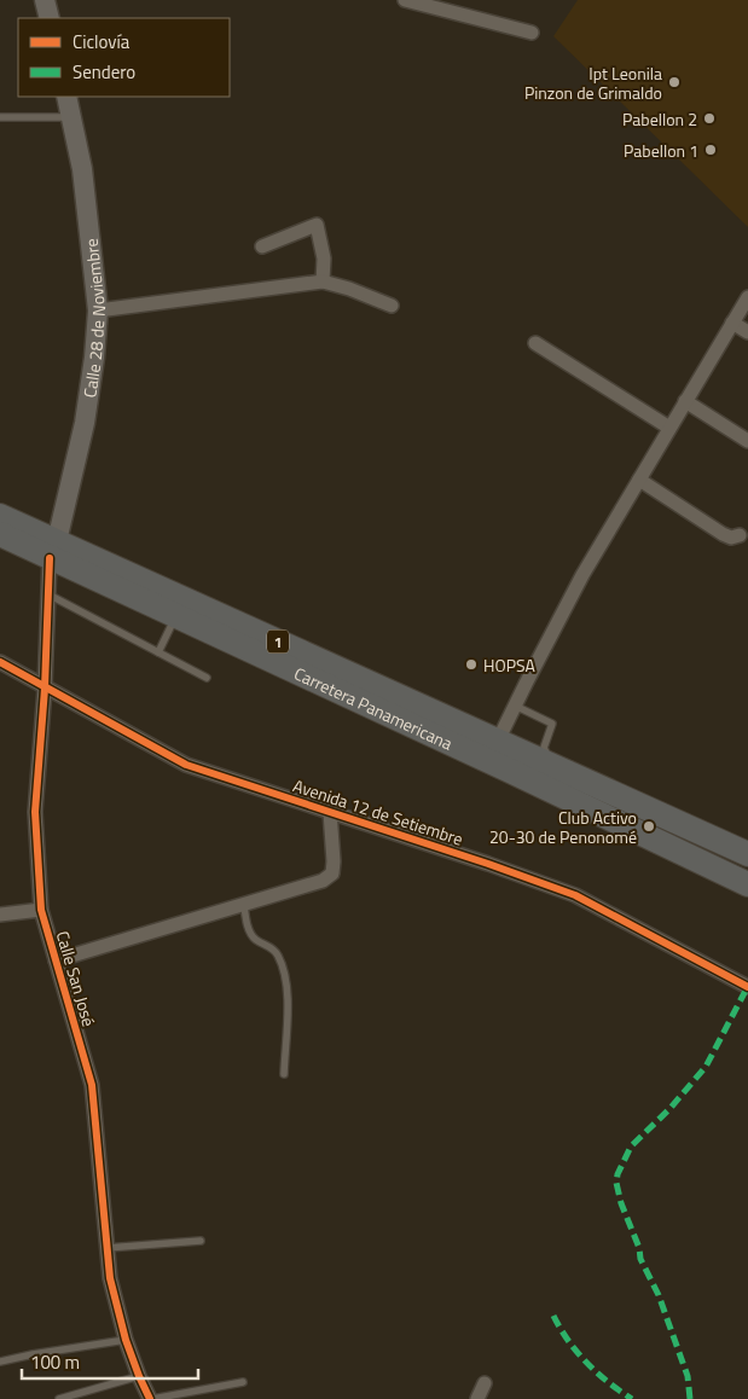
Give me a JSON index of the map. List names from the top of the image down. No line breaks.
{"streets":{"highway":["1","Carretera Panamericana"],"street":["Calle 28 de Noviembre","Avenida 12 de Setiembre","Calle San José"]},"crossings":[["Calle 28 de Noviembre","Carretera Panamericana"],["Calle 28 de Noviembre","Calle San José"],["Carretera Panamericana","Calle San José"],["Avenida 12 de Setiembre","Calle San José"]],"places":["Ipt Leonila Pinzon de Grimaldo","Pabellon 2","Pabellon 1","HOPSA","Club Activo 20-30 de Penonomé"],"legend":["Ciclovía","Sendero"],"scale_bar":"100 m"}
